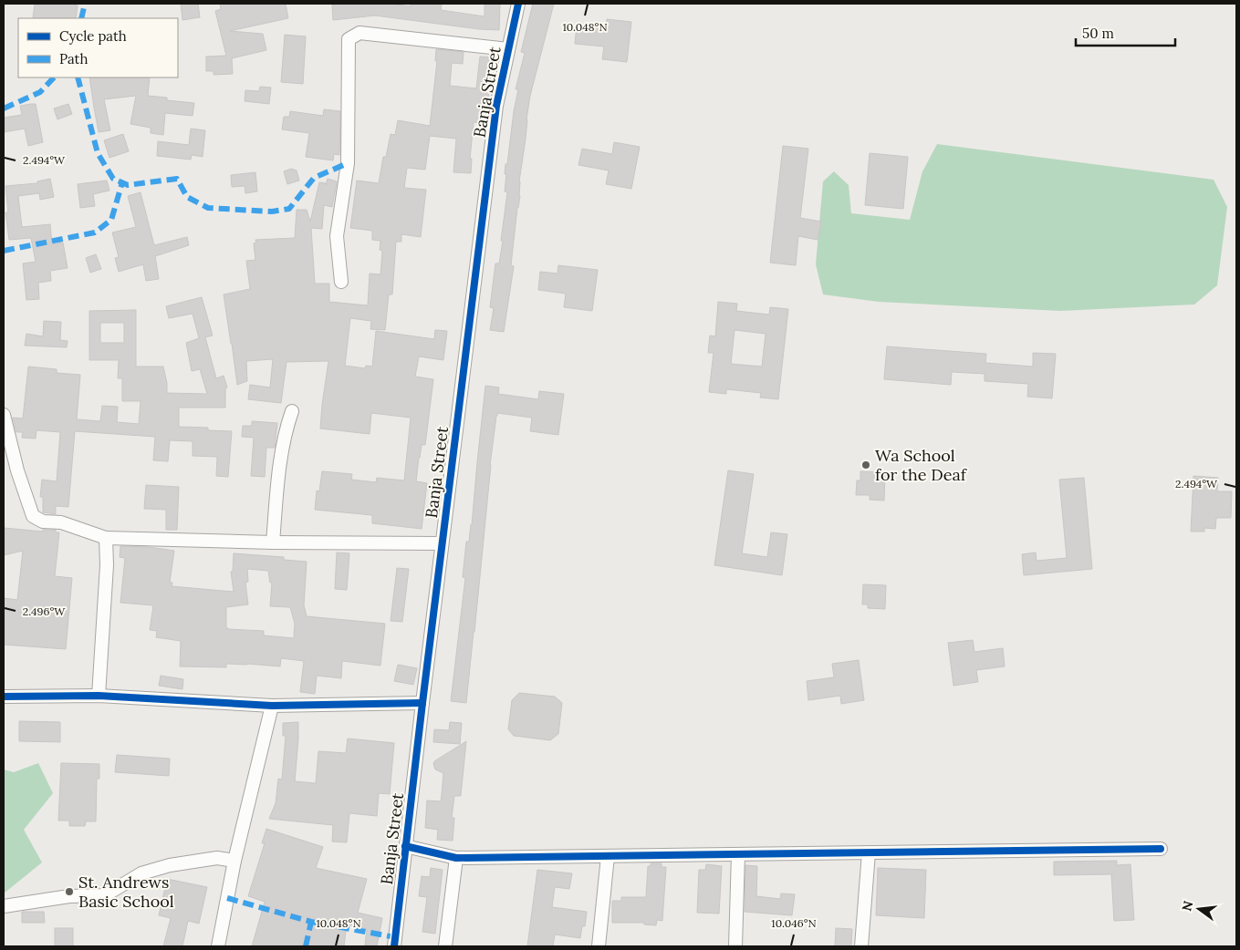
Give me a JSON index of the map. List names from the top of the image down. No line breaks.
{"streets":{"street":["Banja Street"]},"places":["Wa School for the Deaf","St. Andrews Basic School"],"legend":["Cycle path","Path"],"scale_bar":"50 m","north":"left","coordinates":["10.048°N","2.494°W","2.496°W","10.046°N"]}
